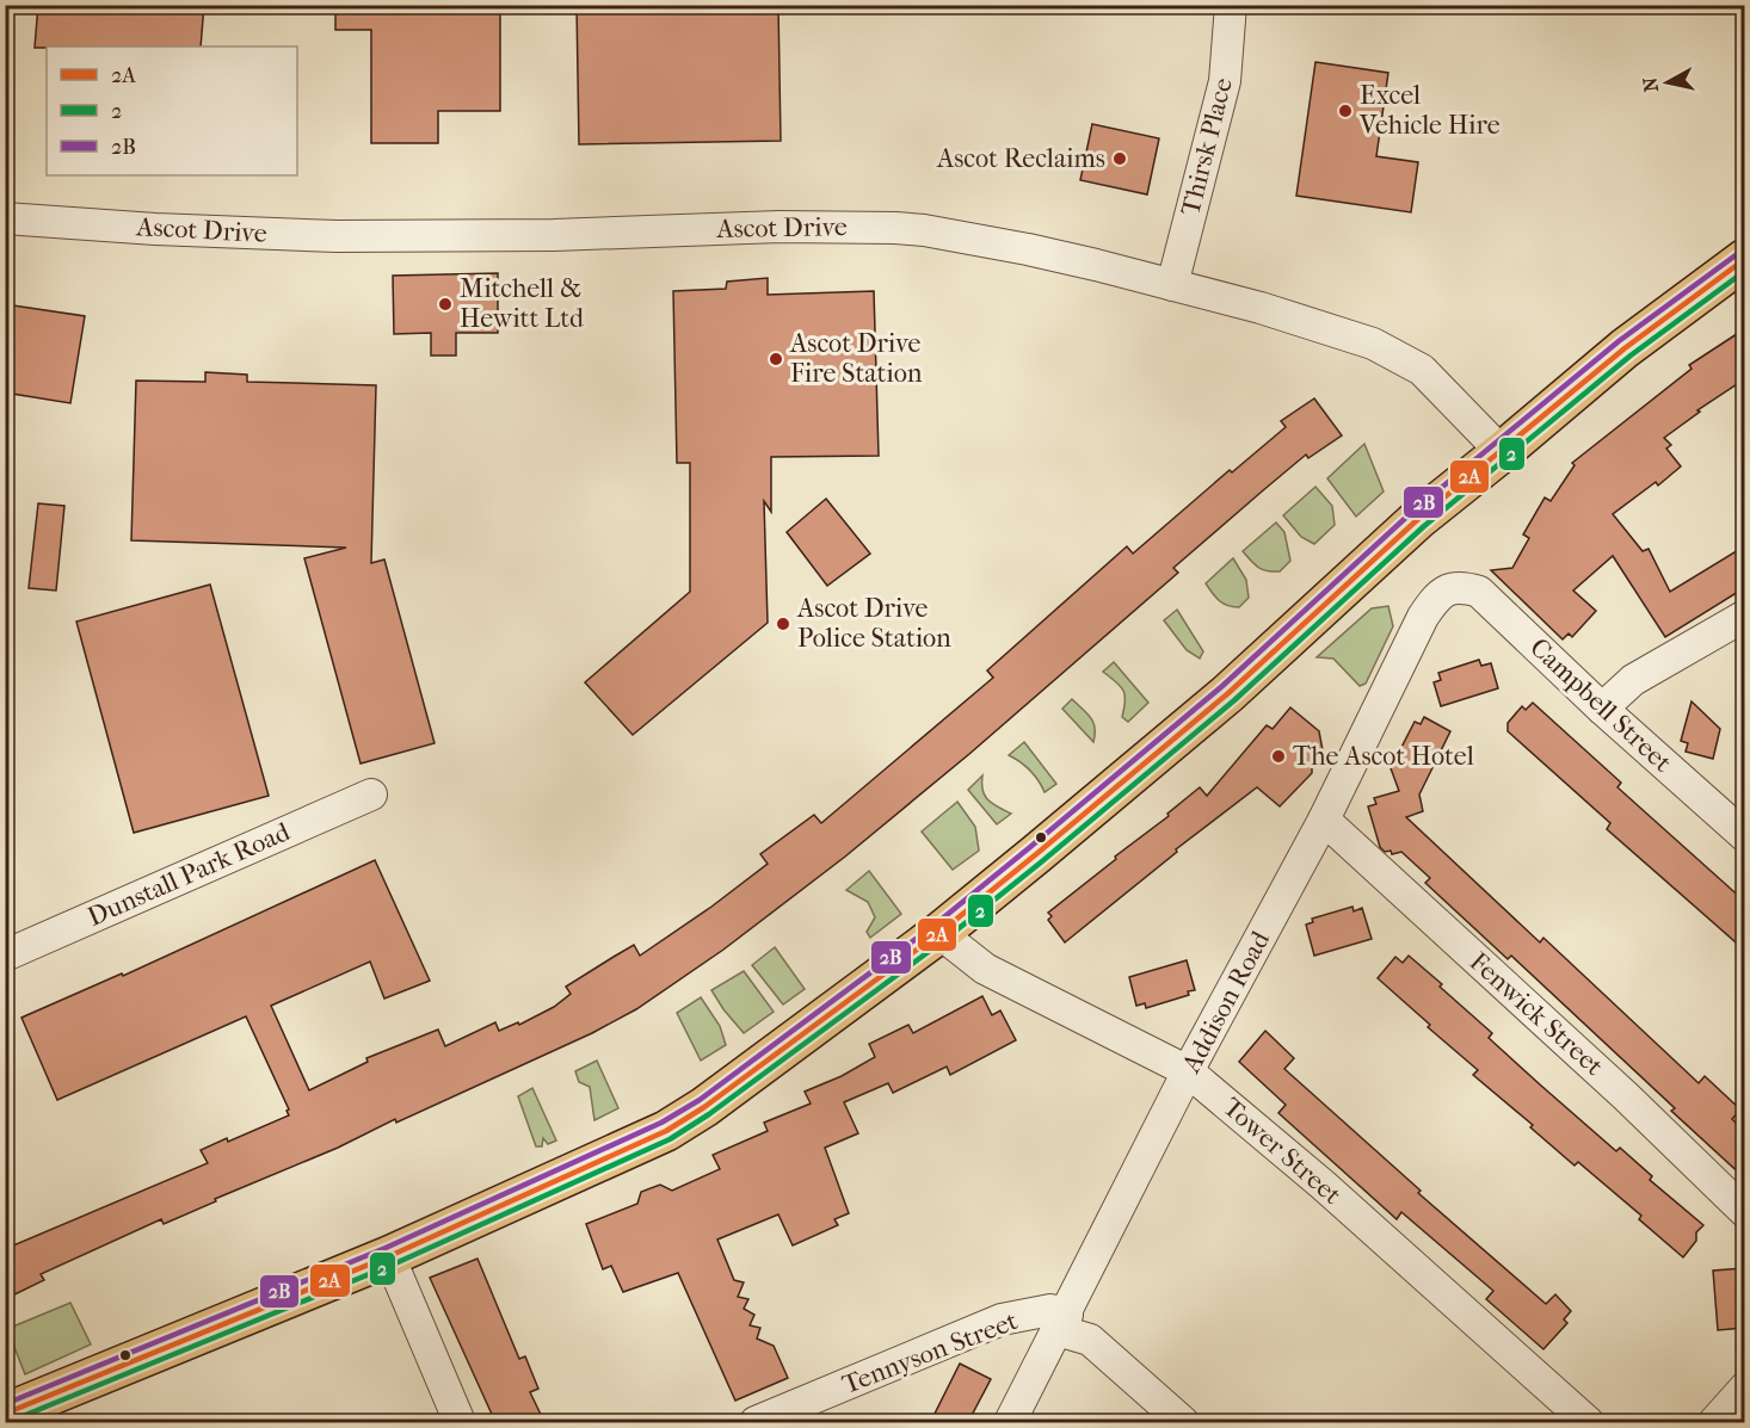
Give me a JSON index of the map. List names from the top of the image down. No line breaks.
{"streets":{"street":["Thirsk Place","Ascot Drive","Campbell Street","Dunstall Park Road","Addison Road","Fenwick Street","Tower Street","Tennyson Street"]},"crossings":[["Thirsk Place","Ascot Drive"],["Campbell Street","Addison Road"],["Addison Road","Fenwick Street"],["Addison Road","Tower Street"],["Addison Road","Tennyson Street"]],"places":["Excel Vehicle Hire","Ascot Reclaims","Mitchell & Hewitt Ltd","Ascot Drive Fire Station","Ascot Drive Police Station","The Ascot Hotel"],"lines":["transit line 2B","transit line 2A","transit line 2"],"legend":["2A","2","2B"],"north":"left"}
